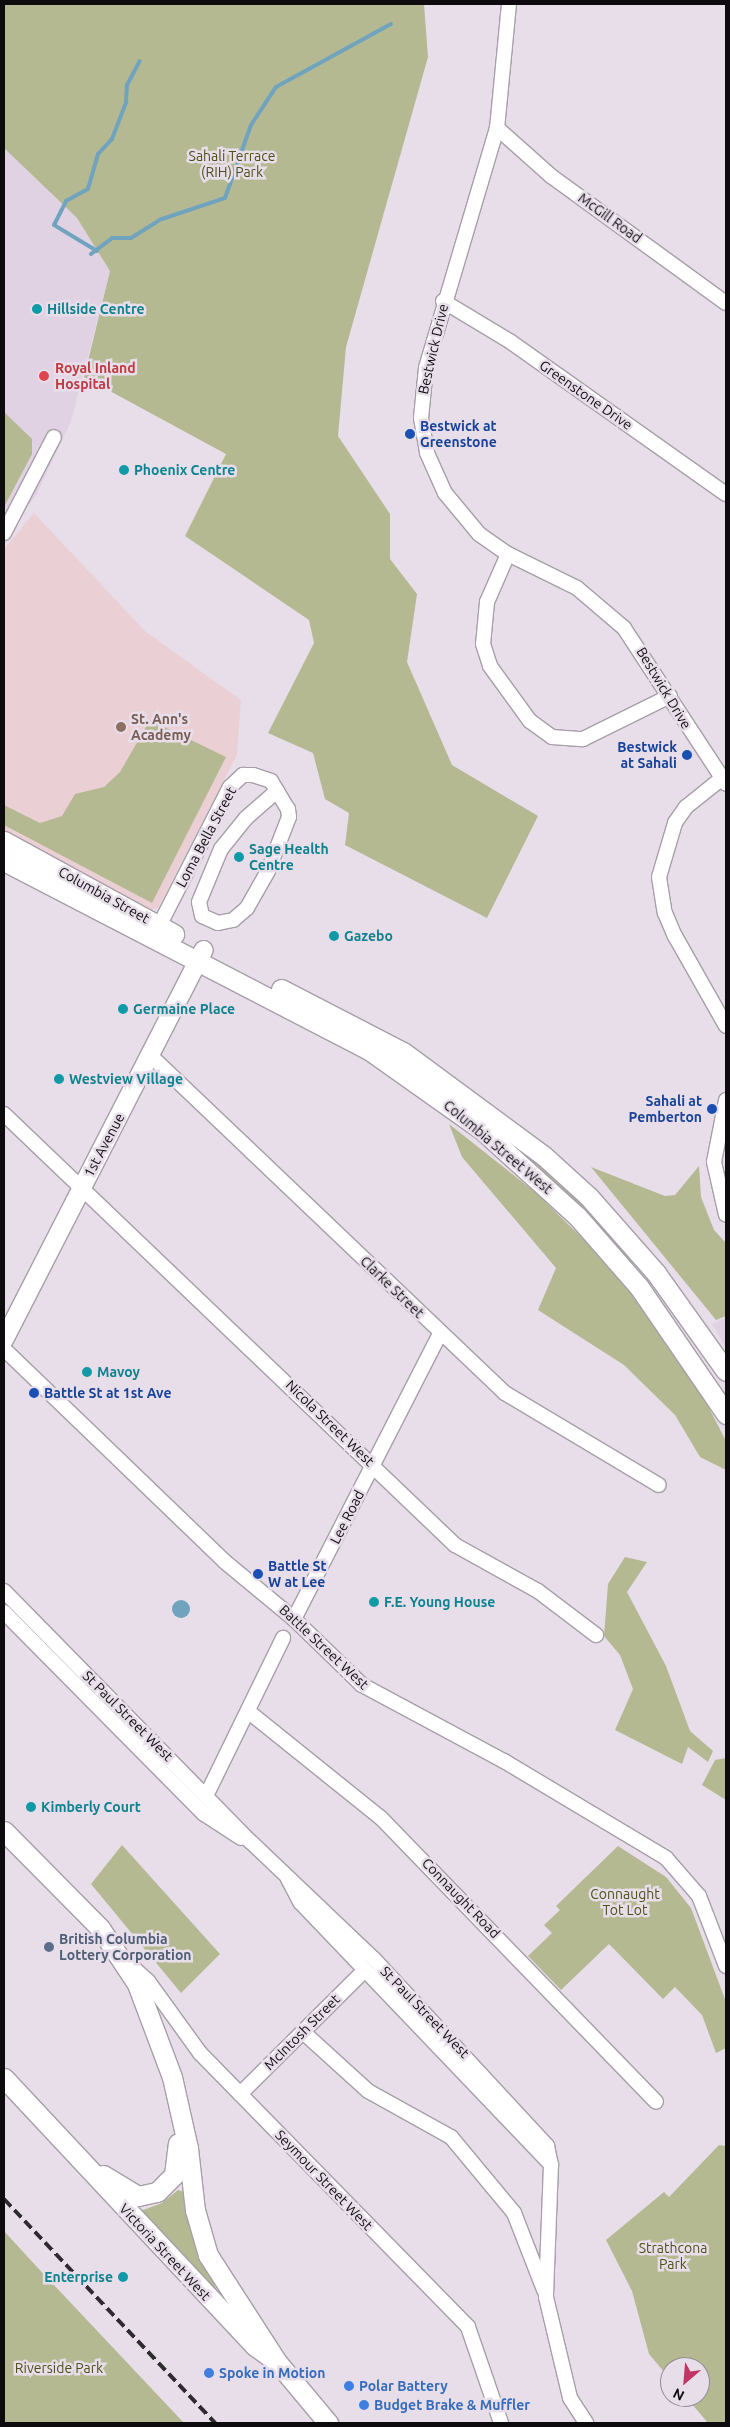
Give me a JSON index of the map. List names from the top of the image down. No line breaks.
{"streets":{"main road":["Columbia Street","Columbia Street West","Seymour Street West","Victoria Street West"],"street":["McGill Road","Bestwick Drive","Greenstone Drive","Loma Bella Street","1st Avenue","Clarke Street","Nicola Street West","Lee Road","Battle Street West","St Paul Street West","Connaught Road","McIntosh Street"]},"crossings":[["McGill Road","Bestwick Drive"],["Bestwick Drive","Greenstone Drive"],["Loma Bella Street","Columbia Street"],["Columbia Street","1st Avenue"],["Columbia Street","Columbia Street West"],["1st Avenue","Columbia Street West"],["1st Avenue","Clarke Street"],["1st Avenue","Nicola Street West"],["Clarke Street","Lee Road"],["Nicola Street West","Lee Road"],["Lee Road","Battle Street West"],["St Paul Street West","McIntosh Street"],["McIntosh Street","Seymour Street West"],["Seymour Street West","Victoria Street West"]],"parks":["Sahali Terrace (RIH) Park","Connaught Tot Lot","Strathcona Park","Riverside Park"],"places":["Hillside Centre","Royal Inland Hospital","Bestwick at Greenstone","Phoenix Centre","St. Ann's Academy","Bestwick at Sahali","Sage Health Centre","Gazebo","Germaine Place","Westview Village","Sahali at Pemberton","Mavoy","Battle St at 1st Ave","Battle St W at Lee","F.E. Young House","Kimberly Court","British Columbia Lottery Corporation","Enterprise","Spoke in Motion","Polar Battery","Budget Brake & Muffler"],"north":"bottom left"}
